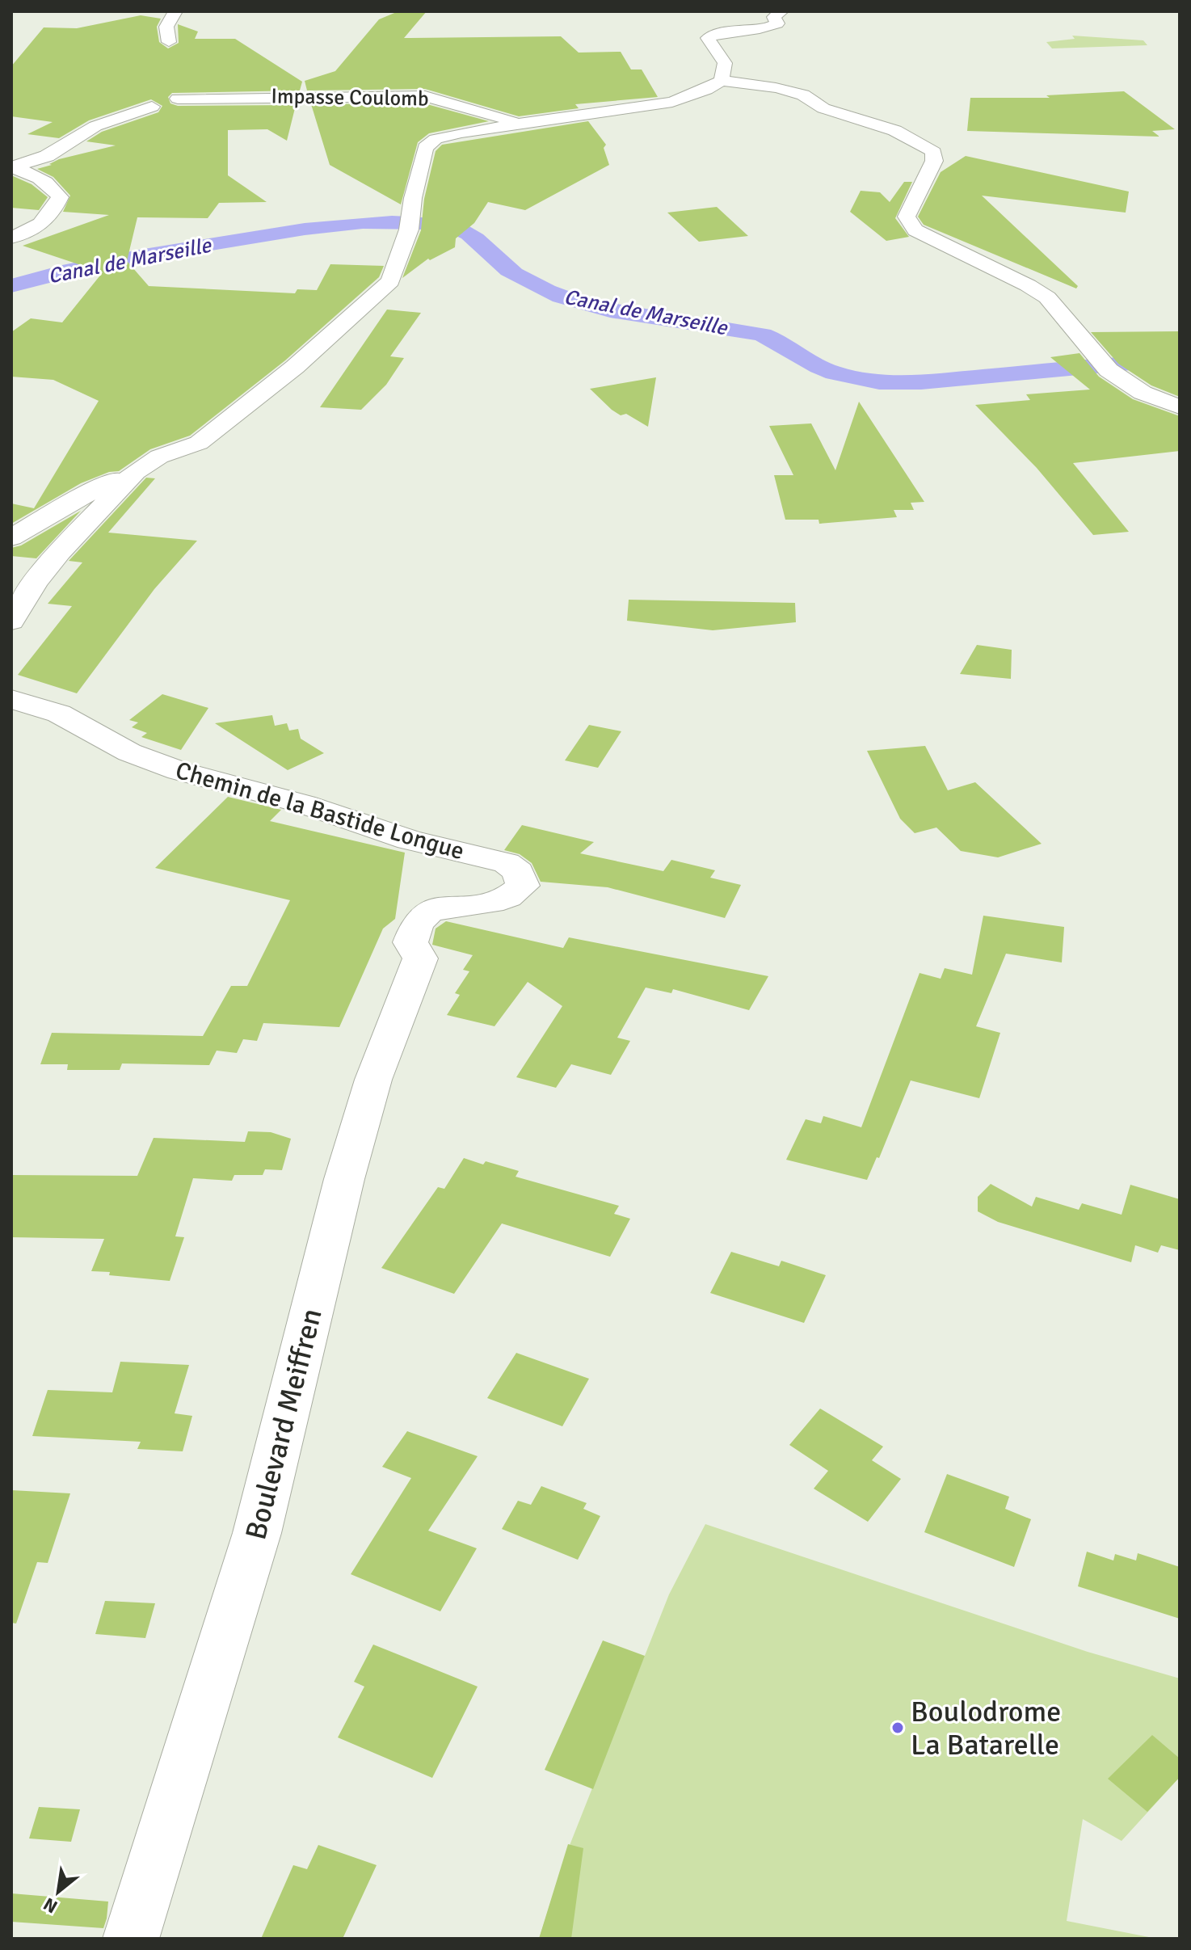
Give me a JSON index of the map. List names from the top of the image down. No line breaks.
{"streets":{"street":["Impasse Coulomb","Chemin de la Bastide Longue","Boulevard Meiffren"]},"crossings":[["Chemin de la Bastide Longue","Boulevard Meiffren"]],"water":["Canal de Marseille"],"places":["Boulodrome La Batarelle"],"north":"bottom left"}
